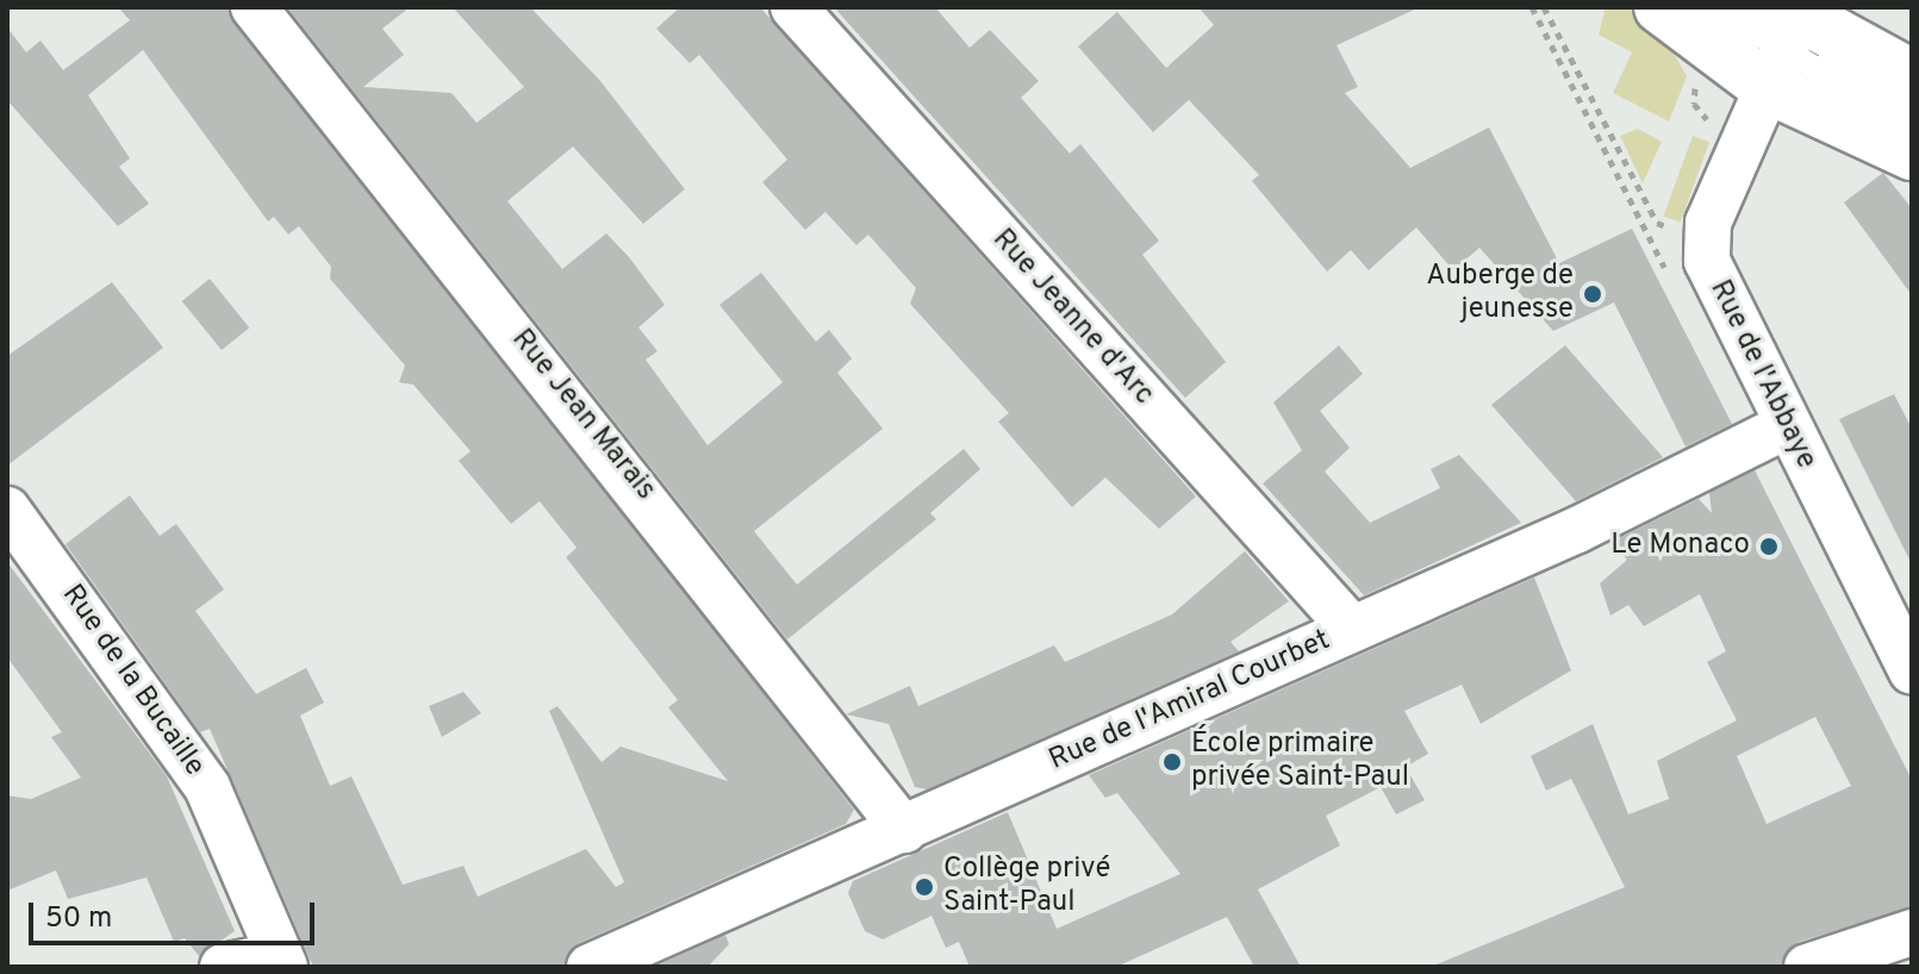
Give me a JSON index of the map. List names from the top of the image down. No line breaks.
{"streets":{"street":["Rue Jeanne d'Arc","Rue de l'Abbaye","Rue Jean Marais","Rue de la Bucaille","Rue de l'Amiral Courbet"]},"crossings":[["Rue Jeanne d'Arc","Rue de l'Amiral Courbet"],["Rue de l'Abbaye","Rue de l'Amiral Courbet"],["Rue Jean Marais","Rue de l'Amiral Courbet"]],"places":["Auberge de jeunesse","Le Monaco","École primaire privée Saint-Paul","Collège privé Saint-Paul"],"scale_bar":"50 m"}
